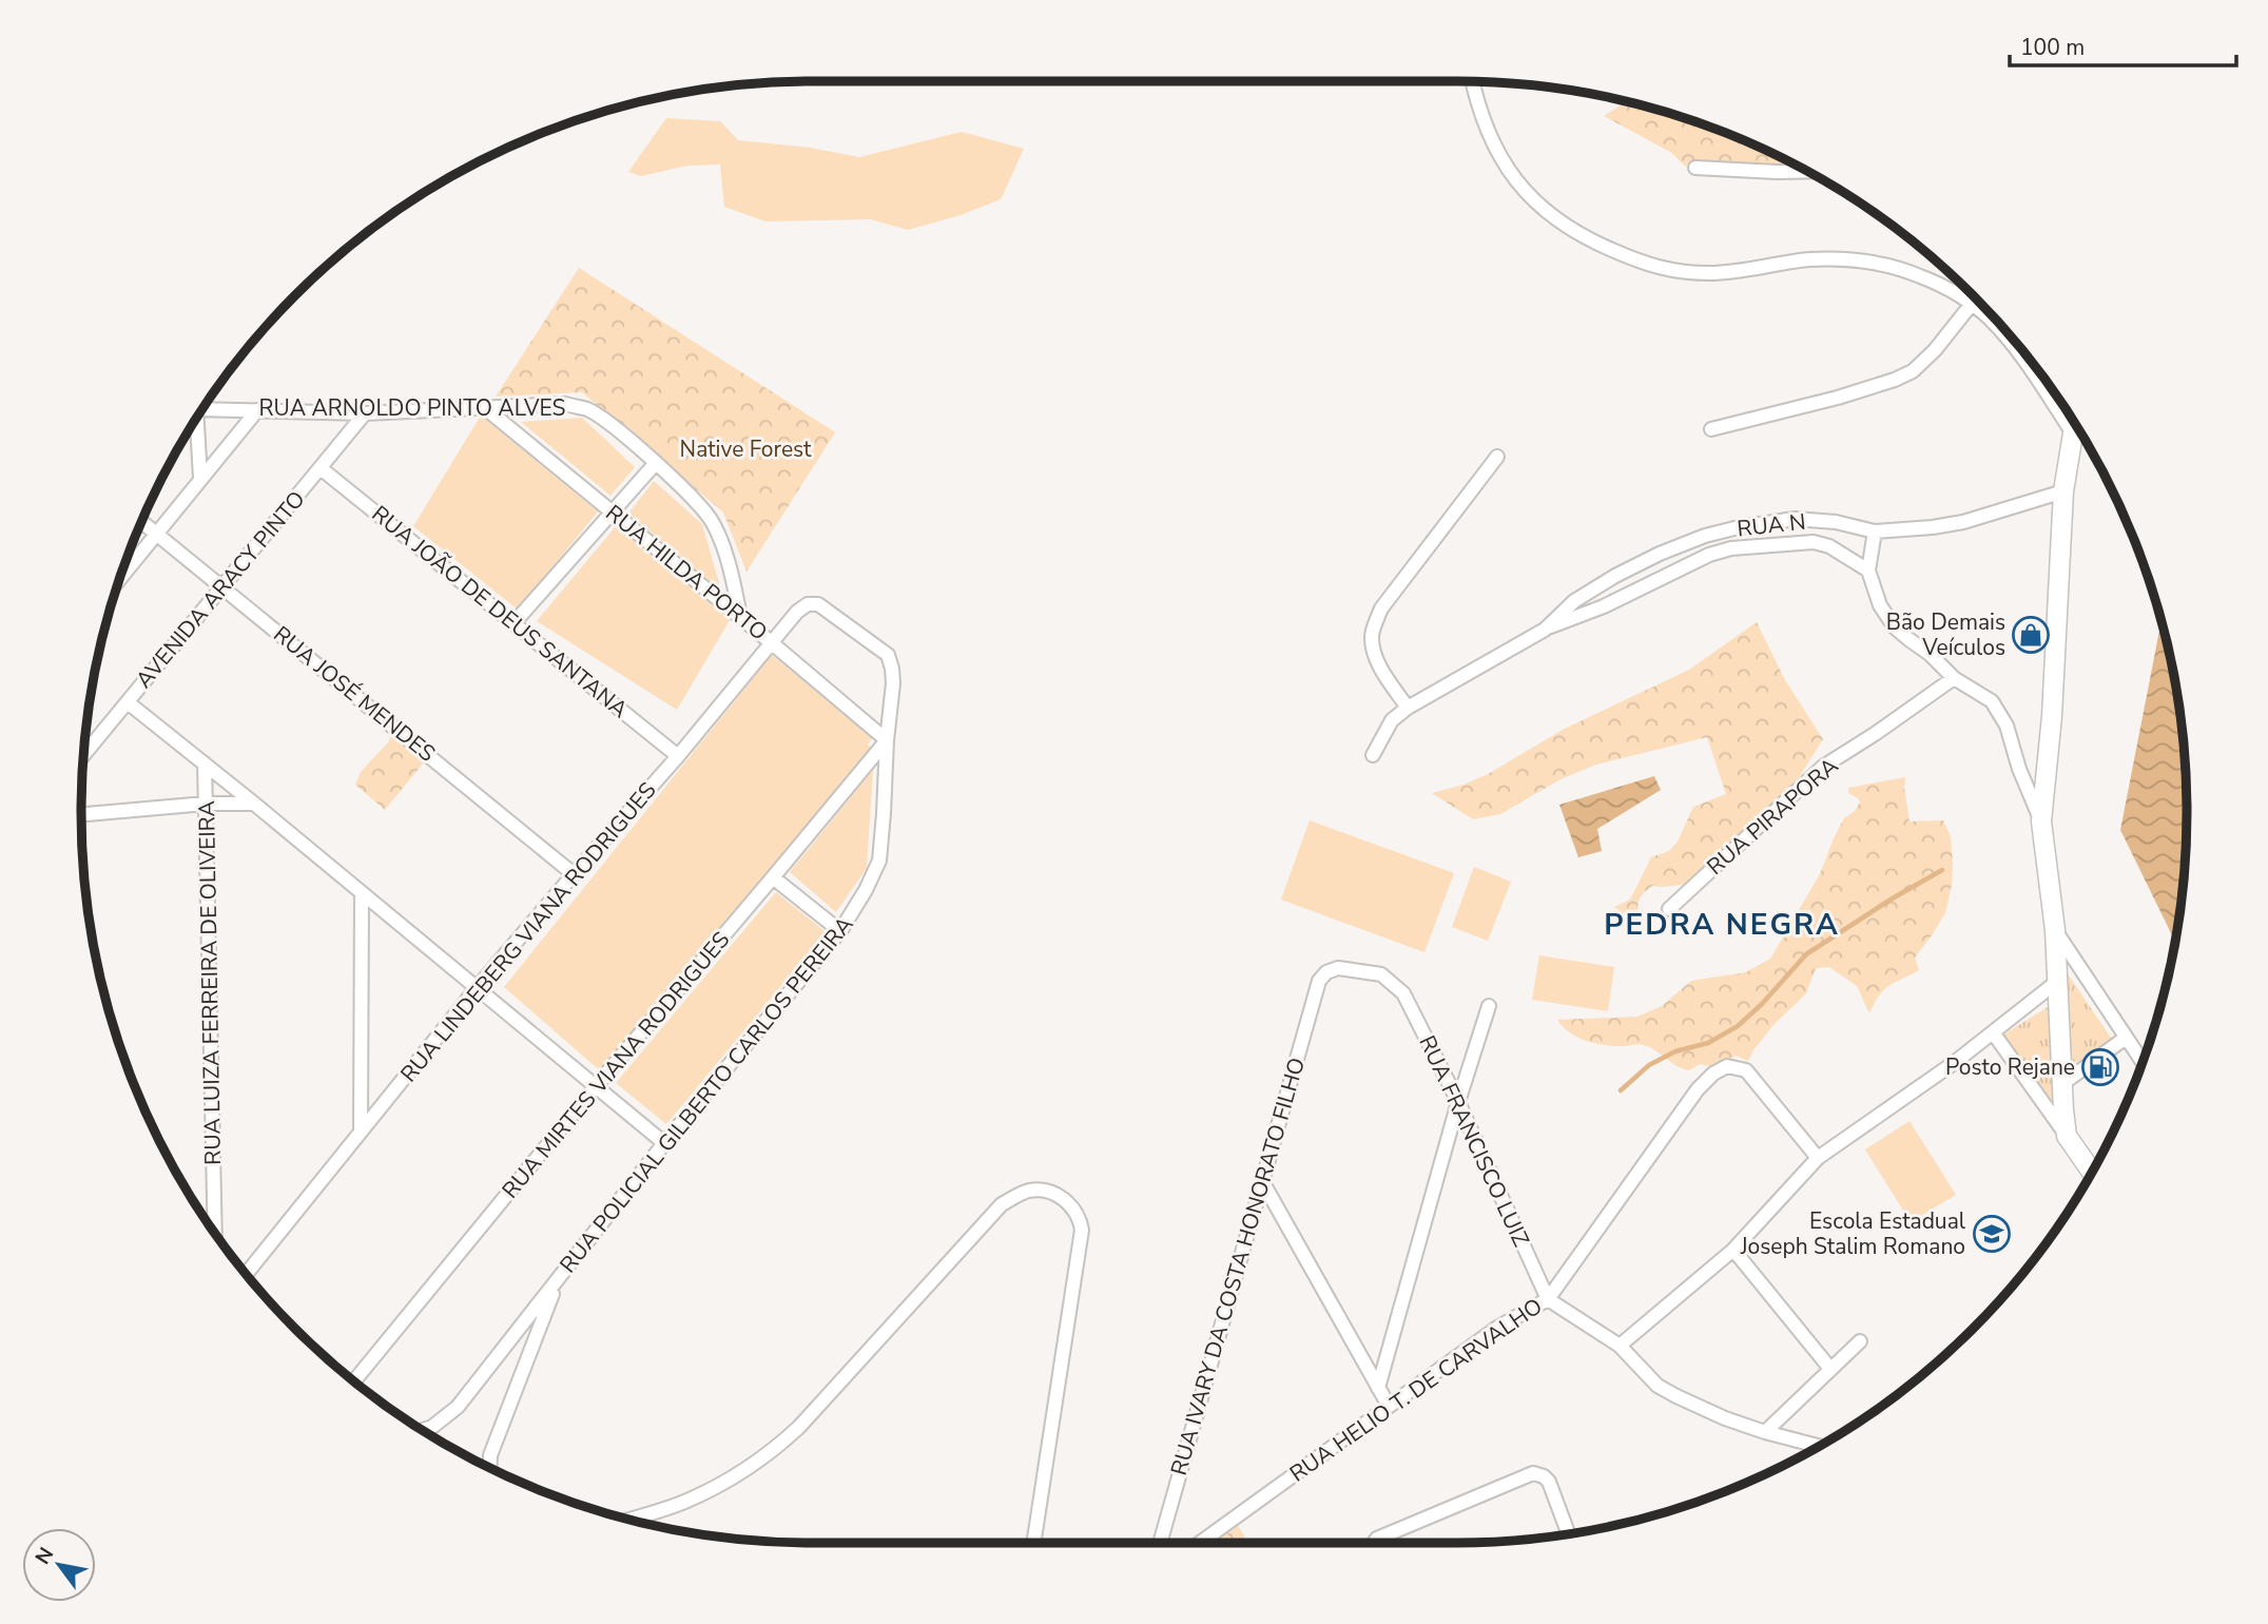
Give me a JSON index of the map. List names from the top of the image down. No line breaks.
{"streets":{"street":["RUA ARNOLDO PINTO ALVES","RUA N","RUA HILDA PORTO","AVENIDA ARACY PINTO","RUA JOÃO DE DEUS SANTANA","RUA JOSÉ MENDES","RUA PIRAPORA","RUA LINDEBERG VIANA RODRIGUES","RUA LUIZA FERREIRA DE OLIVEIRA","RUA MIRTES VIANA RODRIGUES","RUA POLICIAL GILBERTO CARLOS PEREIRA","RUA FRANCISCO LUIZ","RUA IVARY DA COSTA HONORATO FILHO","RUA HELIO T. DE CARVALHO"]},"crossings":[["RUA ARNOLDO PINTO ALVES","RUA HILDA PORTO"],["RUA ARNOLDO PINTO ALVES","AVENIDA ARACY PINTO"],["RUA HILDA PORTO","RUA LINDEBERG VIANA RODRIGUES"],["RUA HILDA PORTO","RUA MIRTES VIANA RODRIGUES"],["RUA HILDA PORTO","RUA POLICIAL GILBERTO CARLOS PEREIRA"],["AVENIDA ARACY PINTO","RUA JOÃO DE DEUS SANTANA"],["AVENIDA ARACY PINTO","RUA JOSÉ MENDES"],["RUA JOÃO DE DEUS SANTANA","RUA LINDEBERG VIANA RODRIGUES"],["RUA JOSÉ MENDES","RUA LINDEBERG VIANA RODRIGUES"],["RUA LINDEBERG VIANA RODRIGUES","RUA POLICIAL GILBERTO CARLOS PEREIRA"],["RUA MIRTES VIANA RODRIGUES","RUA POLICIAL GILBERTO CARLOS PEREIRA"],["RUA FRANCISCO LUIZ","RUA IVARY DA COSTA HONORATO FILHO"],["RUA FRANCISCO LUIZ","RUA HELIO T. DE CARVALHO"]],"districts":["PEDRA NEGRA"],"parks":["Native Forest"],"places":{"shop":["Bão Demais Veículos"],"fuel station":["Posto Rejane"],"school or university":["Escola Estadual Joseph Stalim Romano"]},"scale_bar":"100 m","north":"top left"}
